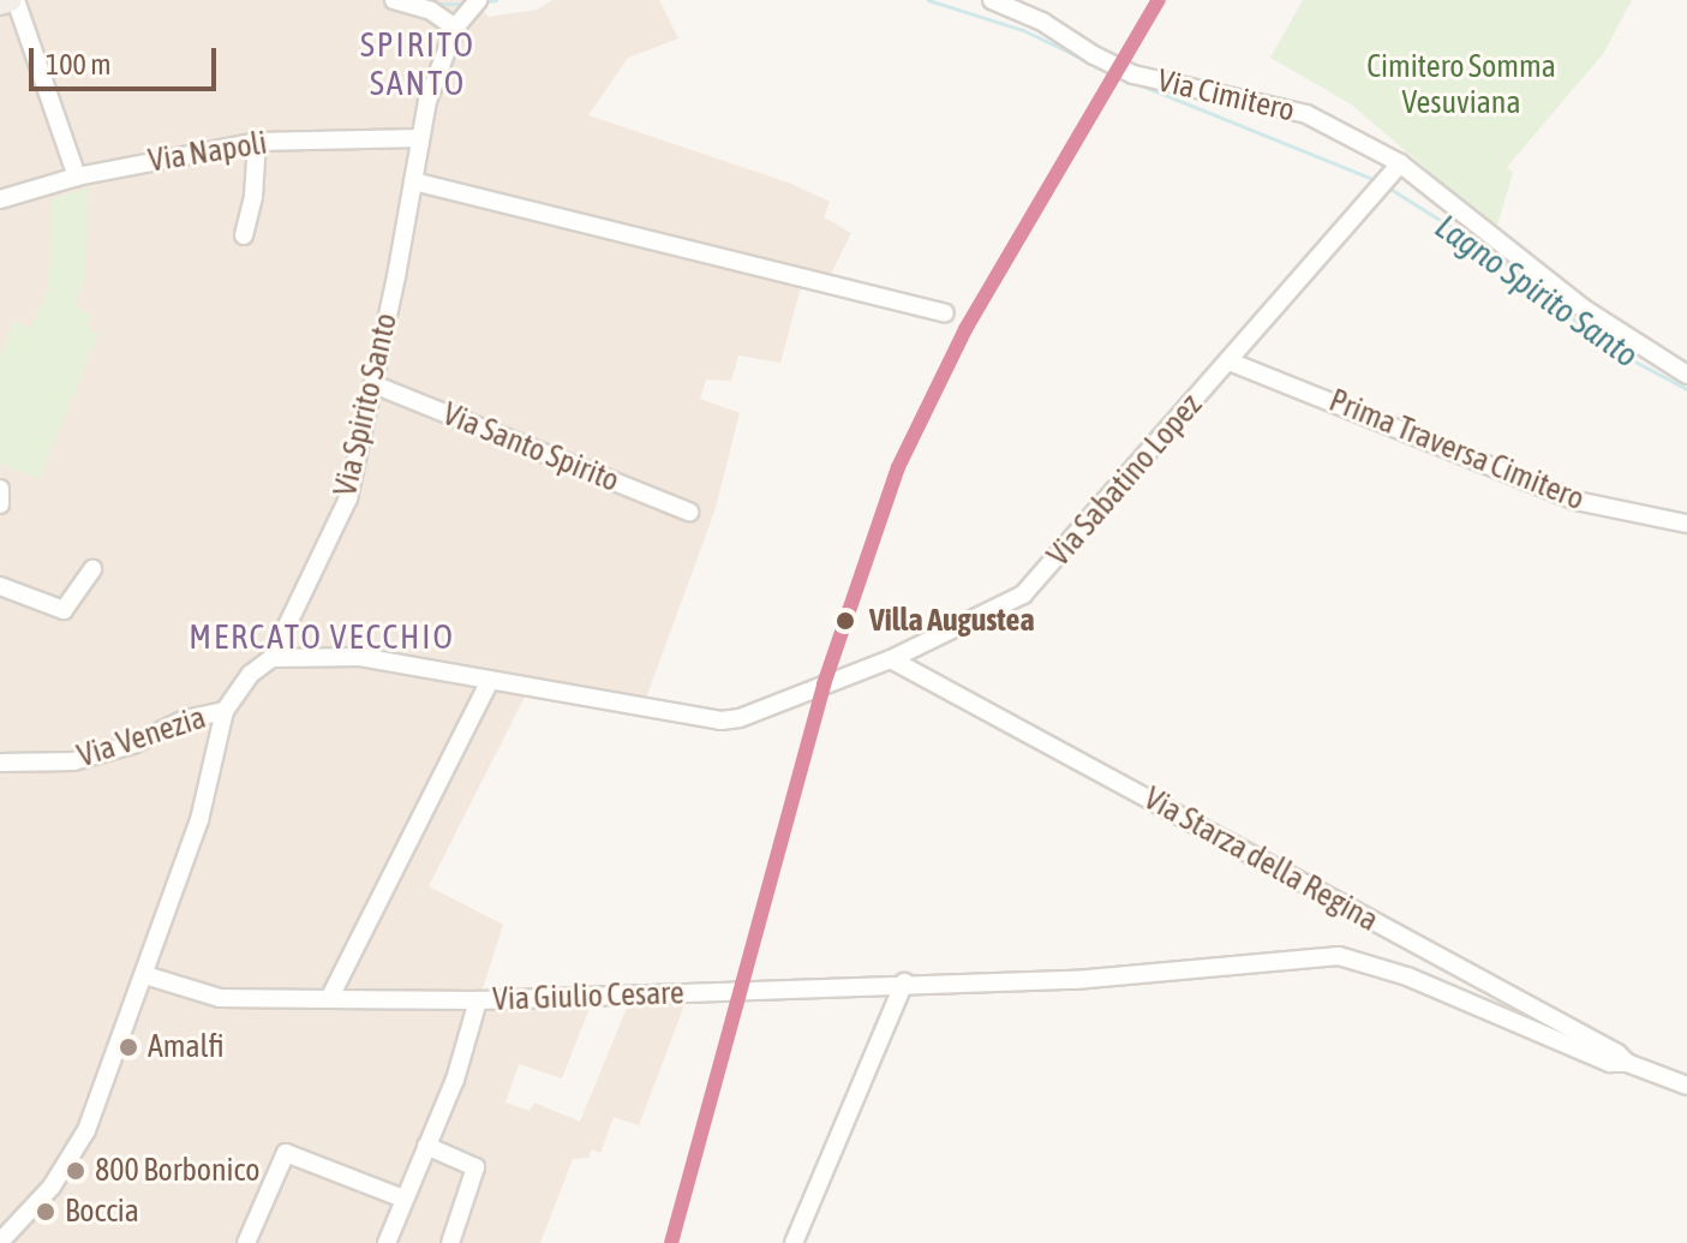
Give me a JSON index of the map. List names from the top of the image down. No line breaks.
{"streets":{"street":["Via Cimitero","Via Napoli","Via Spirito Santo","Via Santo Spirito","Prima Traversa Cimitero","Via Sabatino Lopez","Via Venezia","Via Starza della Regina","Via Giulio Cesare"]},"crossings":[["Via Cimitero","Via Sabatino Lopez"],["Via Napoli","Via Spirito Santo"],["Via Spirito Santo","Via Santo Spirito"],["Via Spirito Santo","Via Sabatino Lopez"],["Via Spirito Santo","Via Venezia"],["Prima Traversa Cimitero","Via Sabatino Lopez"],["Via Sabatino Lopez","Via Starza della Regina"],["Via Starza della Regina","Via Giulio Cesare"]],"districts":["SPIRITO SANTO","MERCATO VECCHIO"],"water":["Lagno Spirito Santo"],"parks":["Cimitero Somma Vesuviana"],"places":["Villa Augustea","Amalfi","800 Borbonico","Boccia"],"scale_bar":"100 m"}
